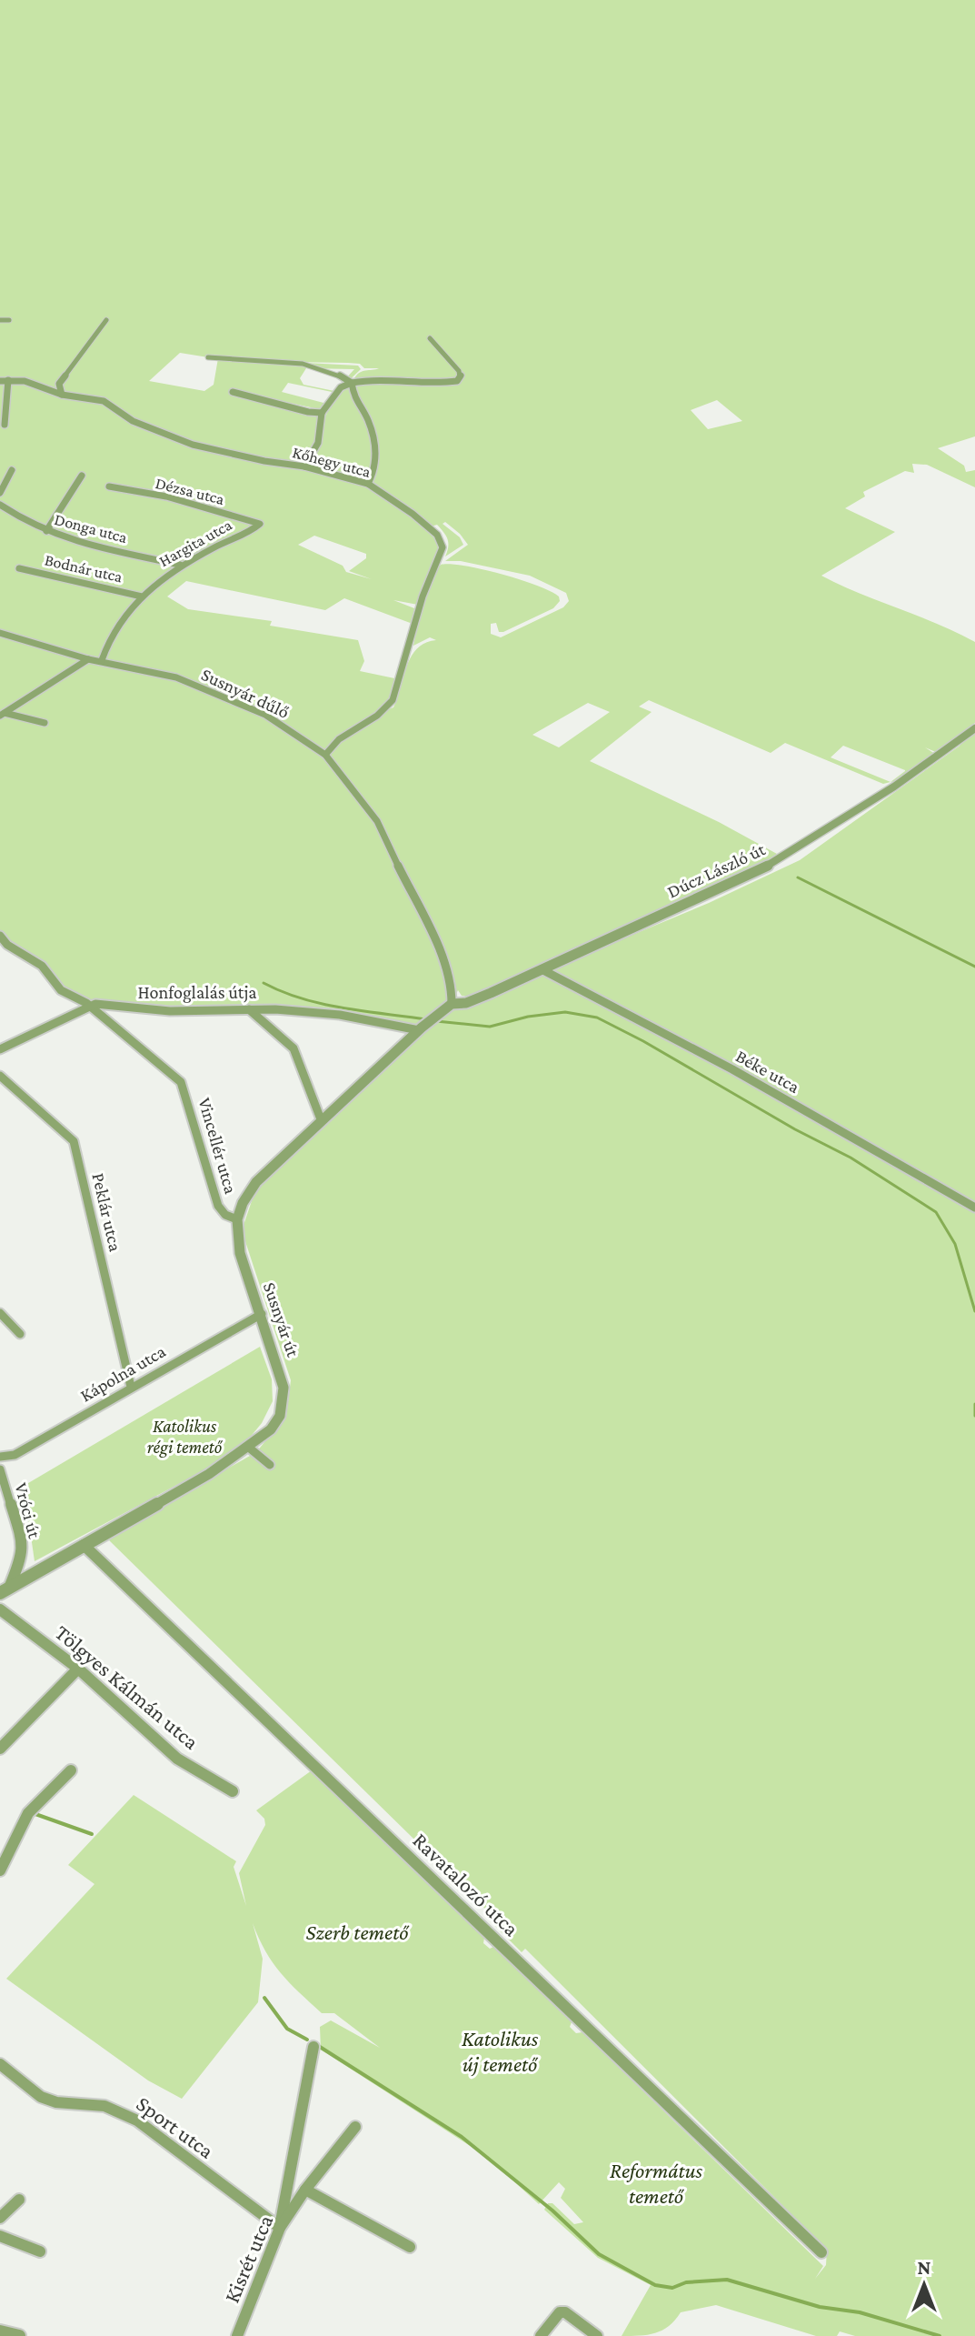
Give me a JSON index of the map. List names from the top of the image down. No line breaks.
{"streets":{"street":["Kőhegy utca","Dézsa utca","Donga utca","Hargita utca","Bodnár utca","Susnyár dűlő","Dúcz László út","Honfoglalás útja","Béke utca","Vincellér utca","Peklár utca","Susnyár út","Kápolna utca","Vróci út","Tölgyes Kálmán utca","Ravatalozó utca","Sport utca","Kisrét utca"]},"crossings":[["Kőhegy utca","Susnyár dűlő"],["Dézsa utca","Hargita utca"],["Donga utca","Hargita utca"],["Hargita utca","Bodnár utca"],["Hargita utca","Susnyár dűlő"],["Susnyár dűlő","Dúcz László út"],["Dúcz László út","Béke utca"],["Honfoglalás útja","Vincellér utca"],["Vincellér utca","Susnyár út"],["Peklár utca","Kápolna utca"],["Susnyár út","Kápolna utca"],["Susnyár út","Vróci út"],["Susnyár út","Ravatalozó utca"],["Sport utca","Kisrét utca"]],"parks":["Katolikus régi temető","Szerb temető","Katolikus új temető","Református temető"],"north":"top"}
